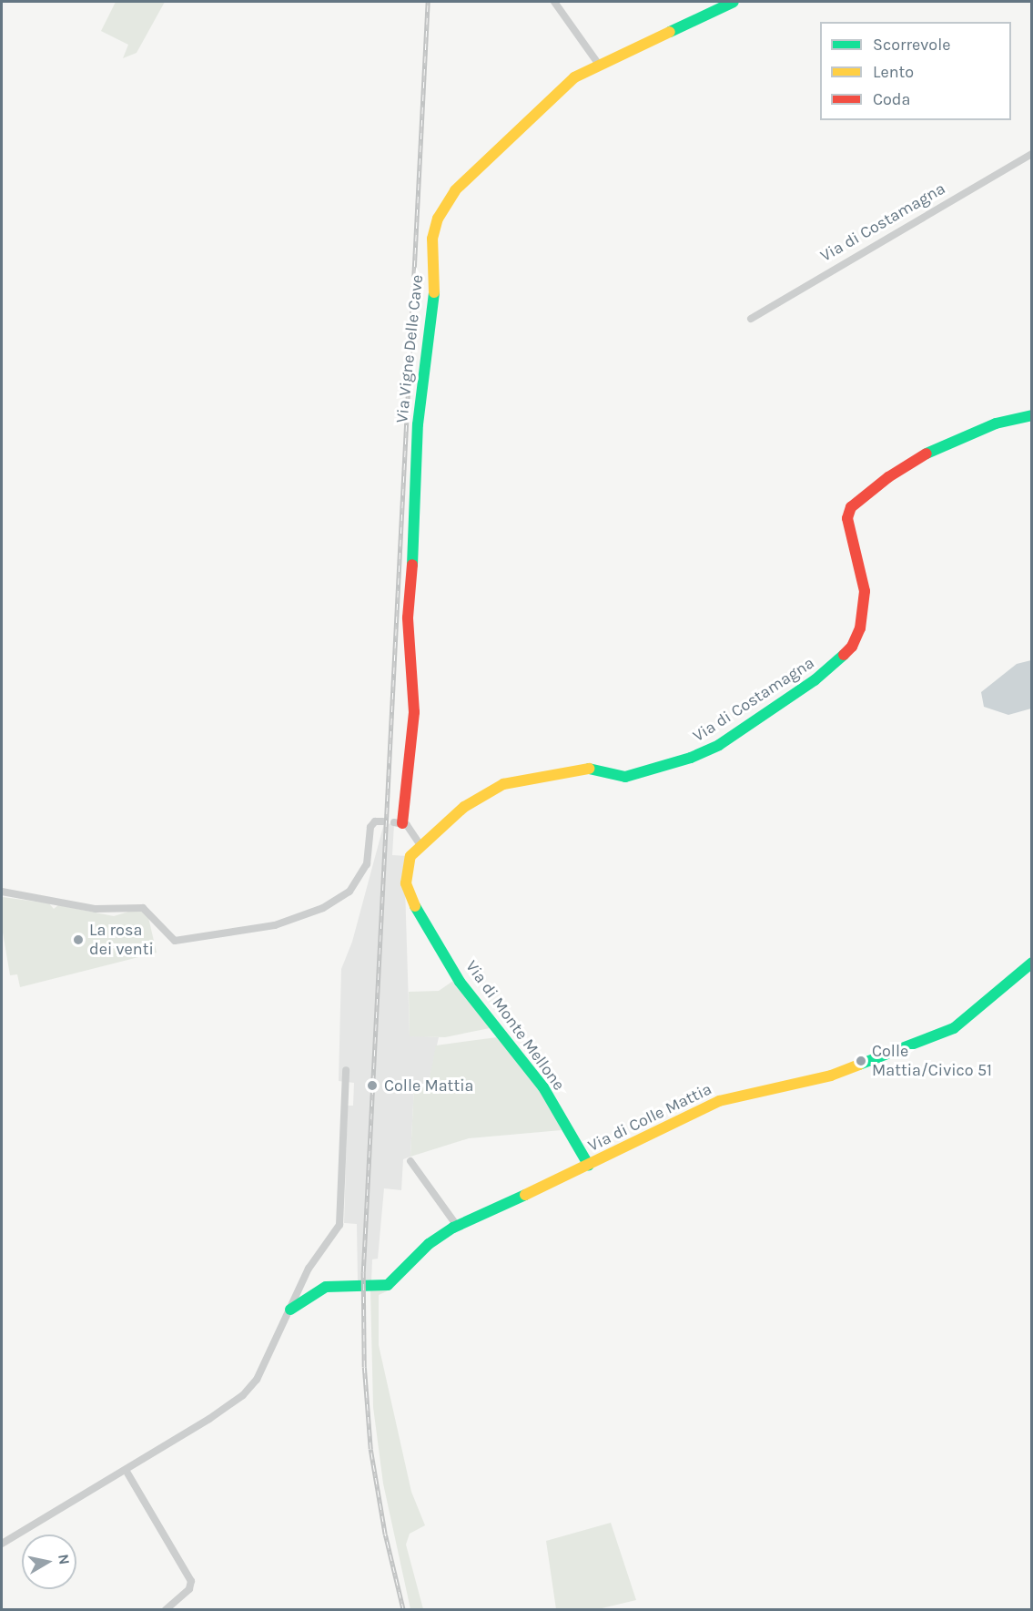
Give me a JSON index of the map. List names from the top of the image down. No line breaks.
{"streets":{"street":["Via di Costamagna","Via Vigne Delle Cave","Via di Monte Mellone","Via di Colle Mattia"]},"crossings":[["Via di Costamagna","Via di Monte Mellone"],["Via di Monte Mellone","Via di Colle Mattia"]],"places":["La rosa dei venti","Colle Mattia/Civico 51","Colle Mattia"],"legend":["Scorrevole","Lento","Coda"],"north":"right"}
